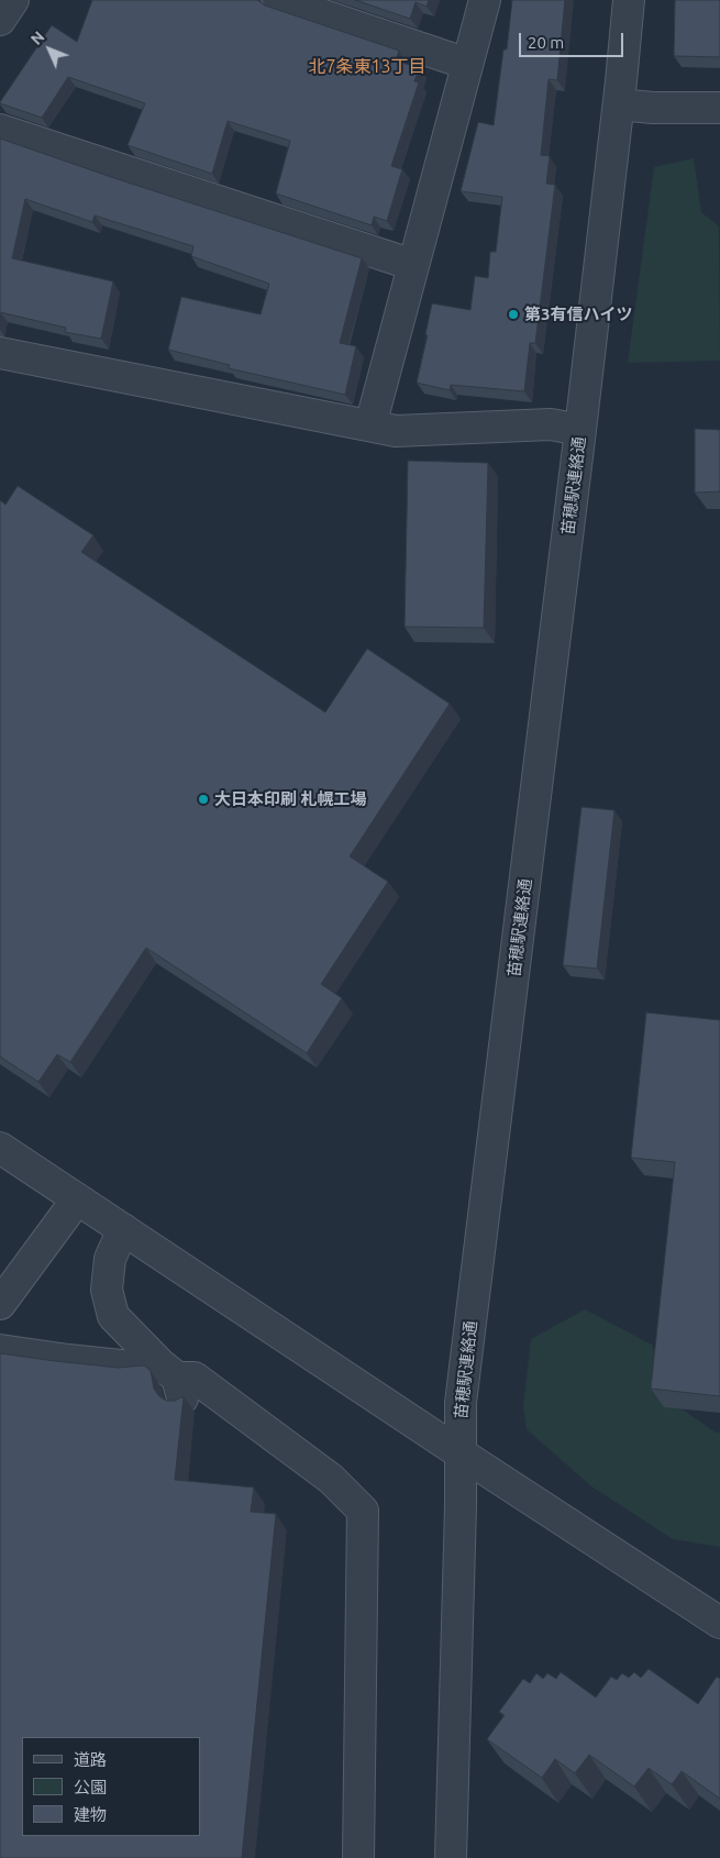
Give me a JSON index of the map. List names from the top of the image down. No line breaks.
{"streets":{"street":["苗穂駅連絡通"]},"districts":["北7条東13丁目"],"places":["第3有信ハイツ","大日本印刷 札幌工場"],"legend":["道路","公園","建物"],"scale_bar":"20 m","north":"top left"}
